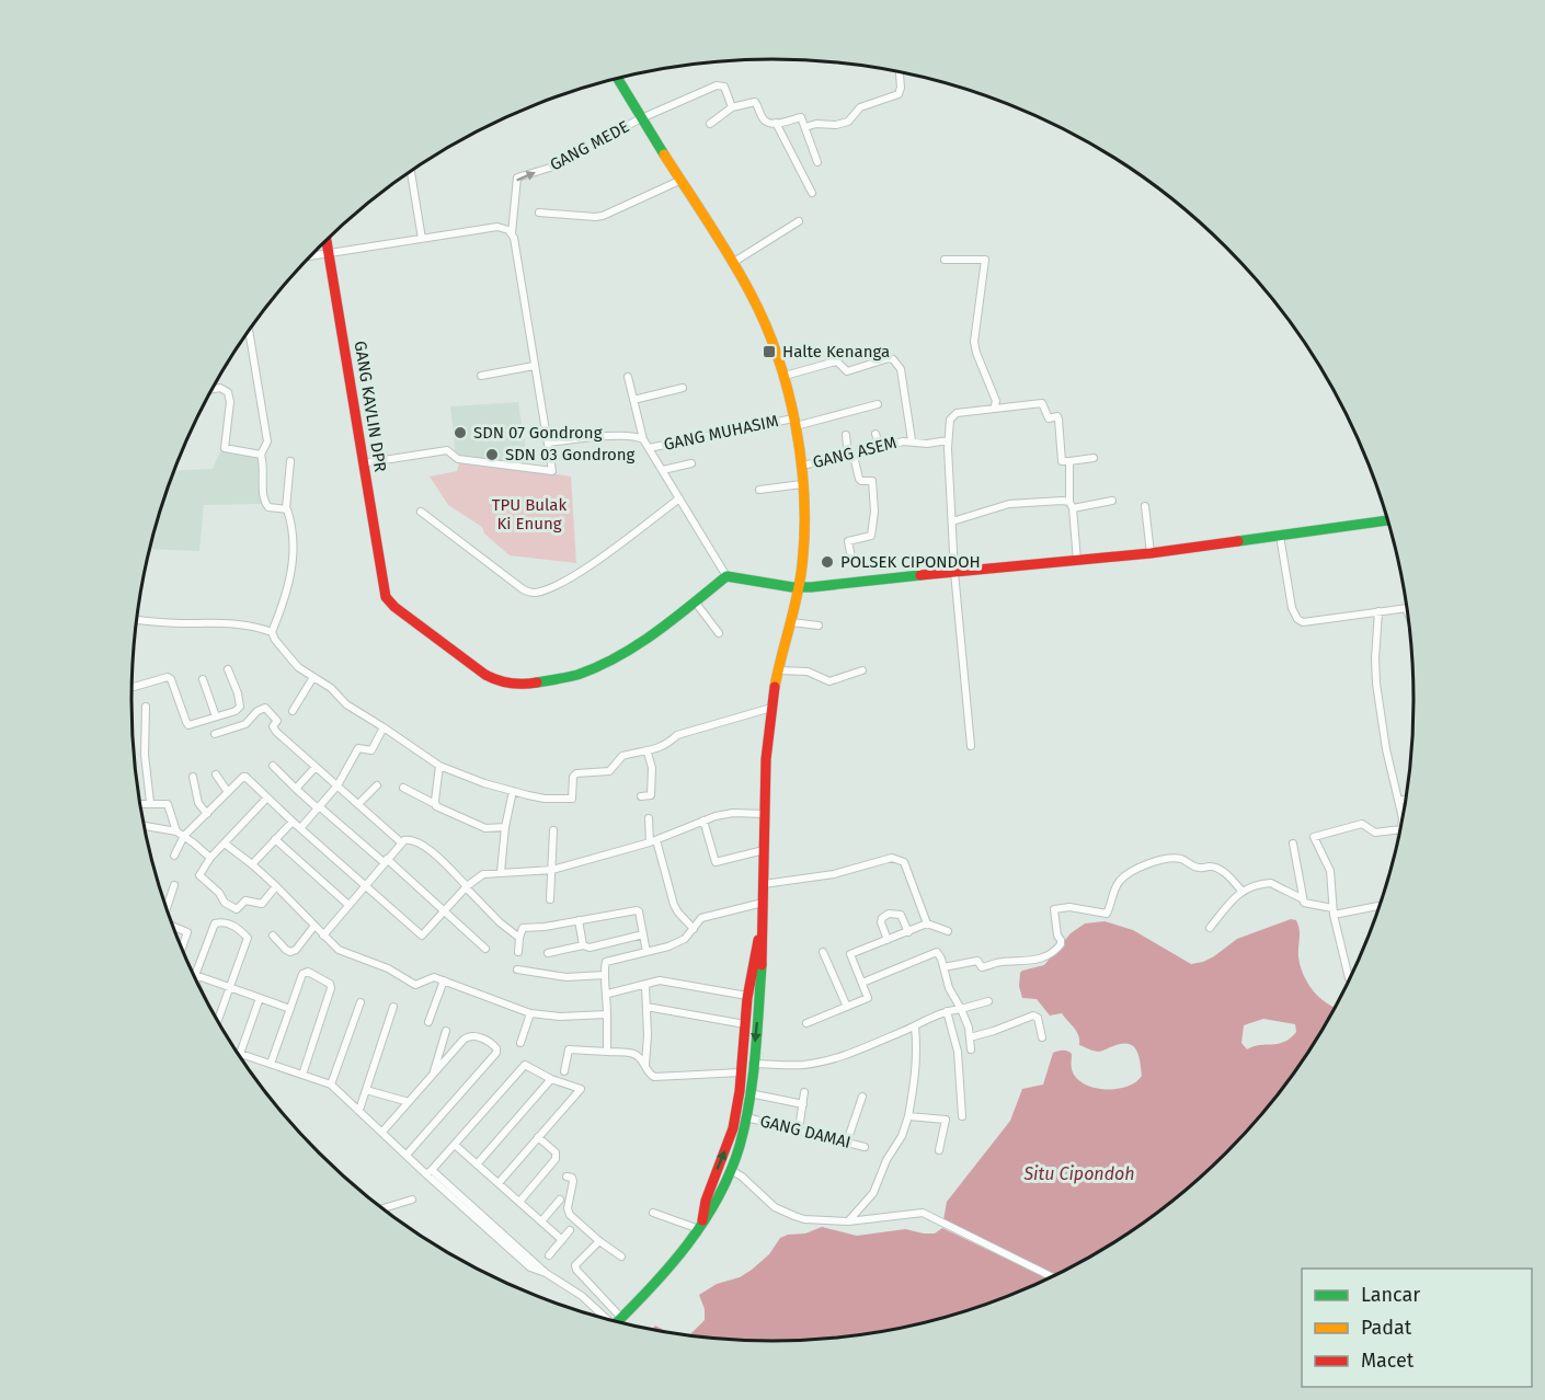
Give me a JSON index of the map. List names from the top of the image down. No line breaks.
{"streets":{"main road":["GANG KAVLIN DPR"],"street":["GANG MEDE","GANG MUHASIM","GANG ASEM","GANG DAMAI"]},"one_way":["GANG MEDE"],"water":["Situ Cipondoh"],"parks":["TPU Bulak Ki Enung"],"places":{"transit":["Halte Kenanga"],"other":["SDN 07 Gondrong","SDN 03 Gondrong","POLSEK CIPONDOH"]},"legend":["Lancar","Padat","Macet"]}
